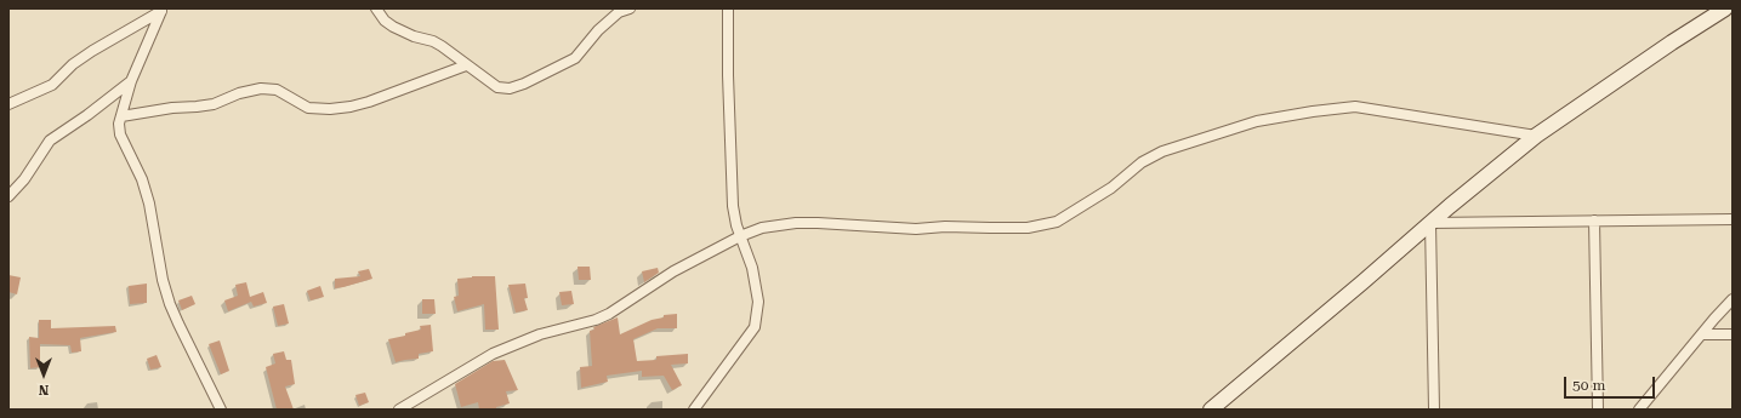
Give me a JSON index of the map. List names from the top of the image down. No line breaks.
{"scale_bar":"50 m","north":"bottom"}
